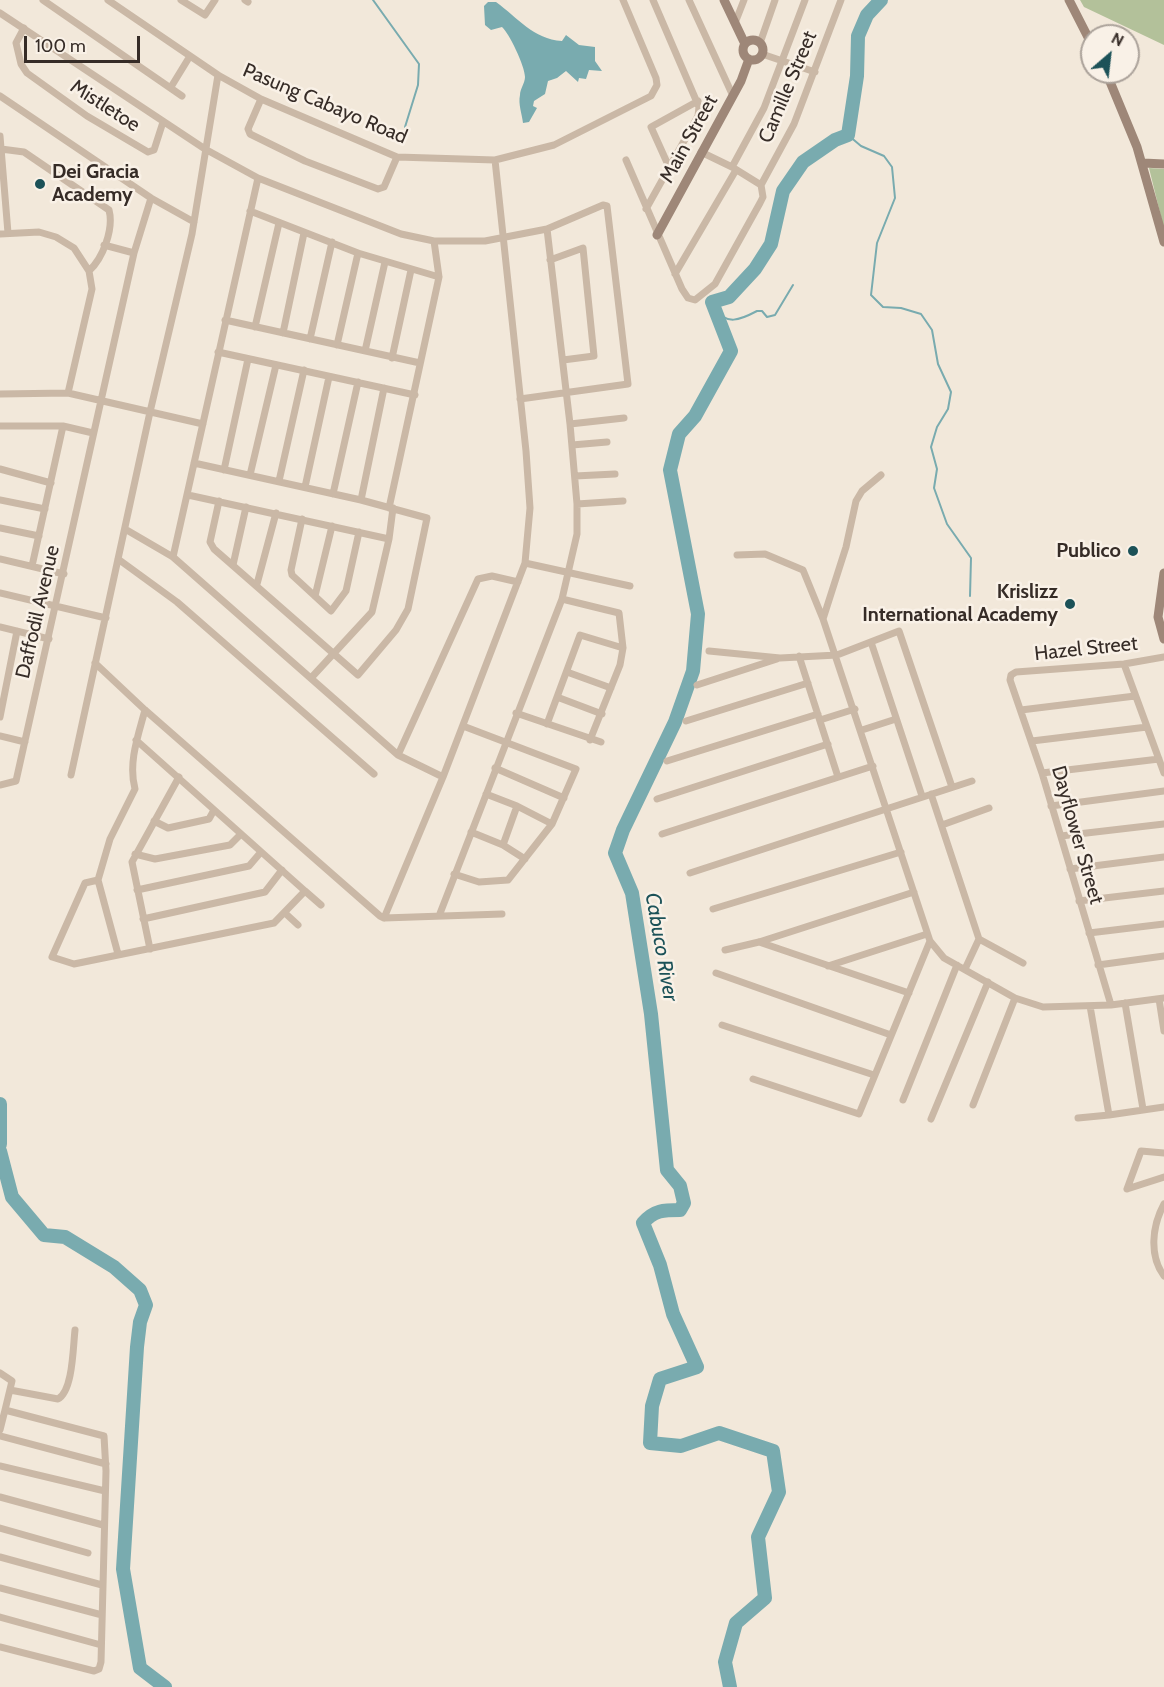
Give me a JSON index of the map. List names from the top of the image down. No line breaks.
{"streets":{"street":["Camille Street","Pasung Cabayo Road","Mistletoe","Main Street","Daffodil Avenue","Hazel Street","Dayflower Street"]},"crossings":[["Hazel Street","Dayflower Street"]],"water":["Cabuco River"],"places":["Dei Gracia Academy","Publico","Krislizz International Academy"],"scale_bar":"100 m","north":"top right"}
